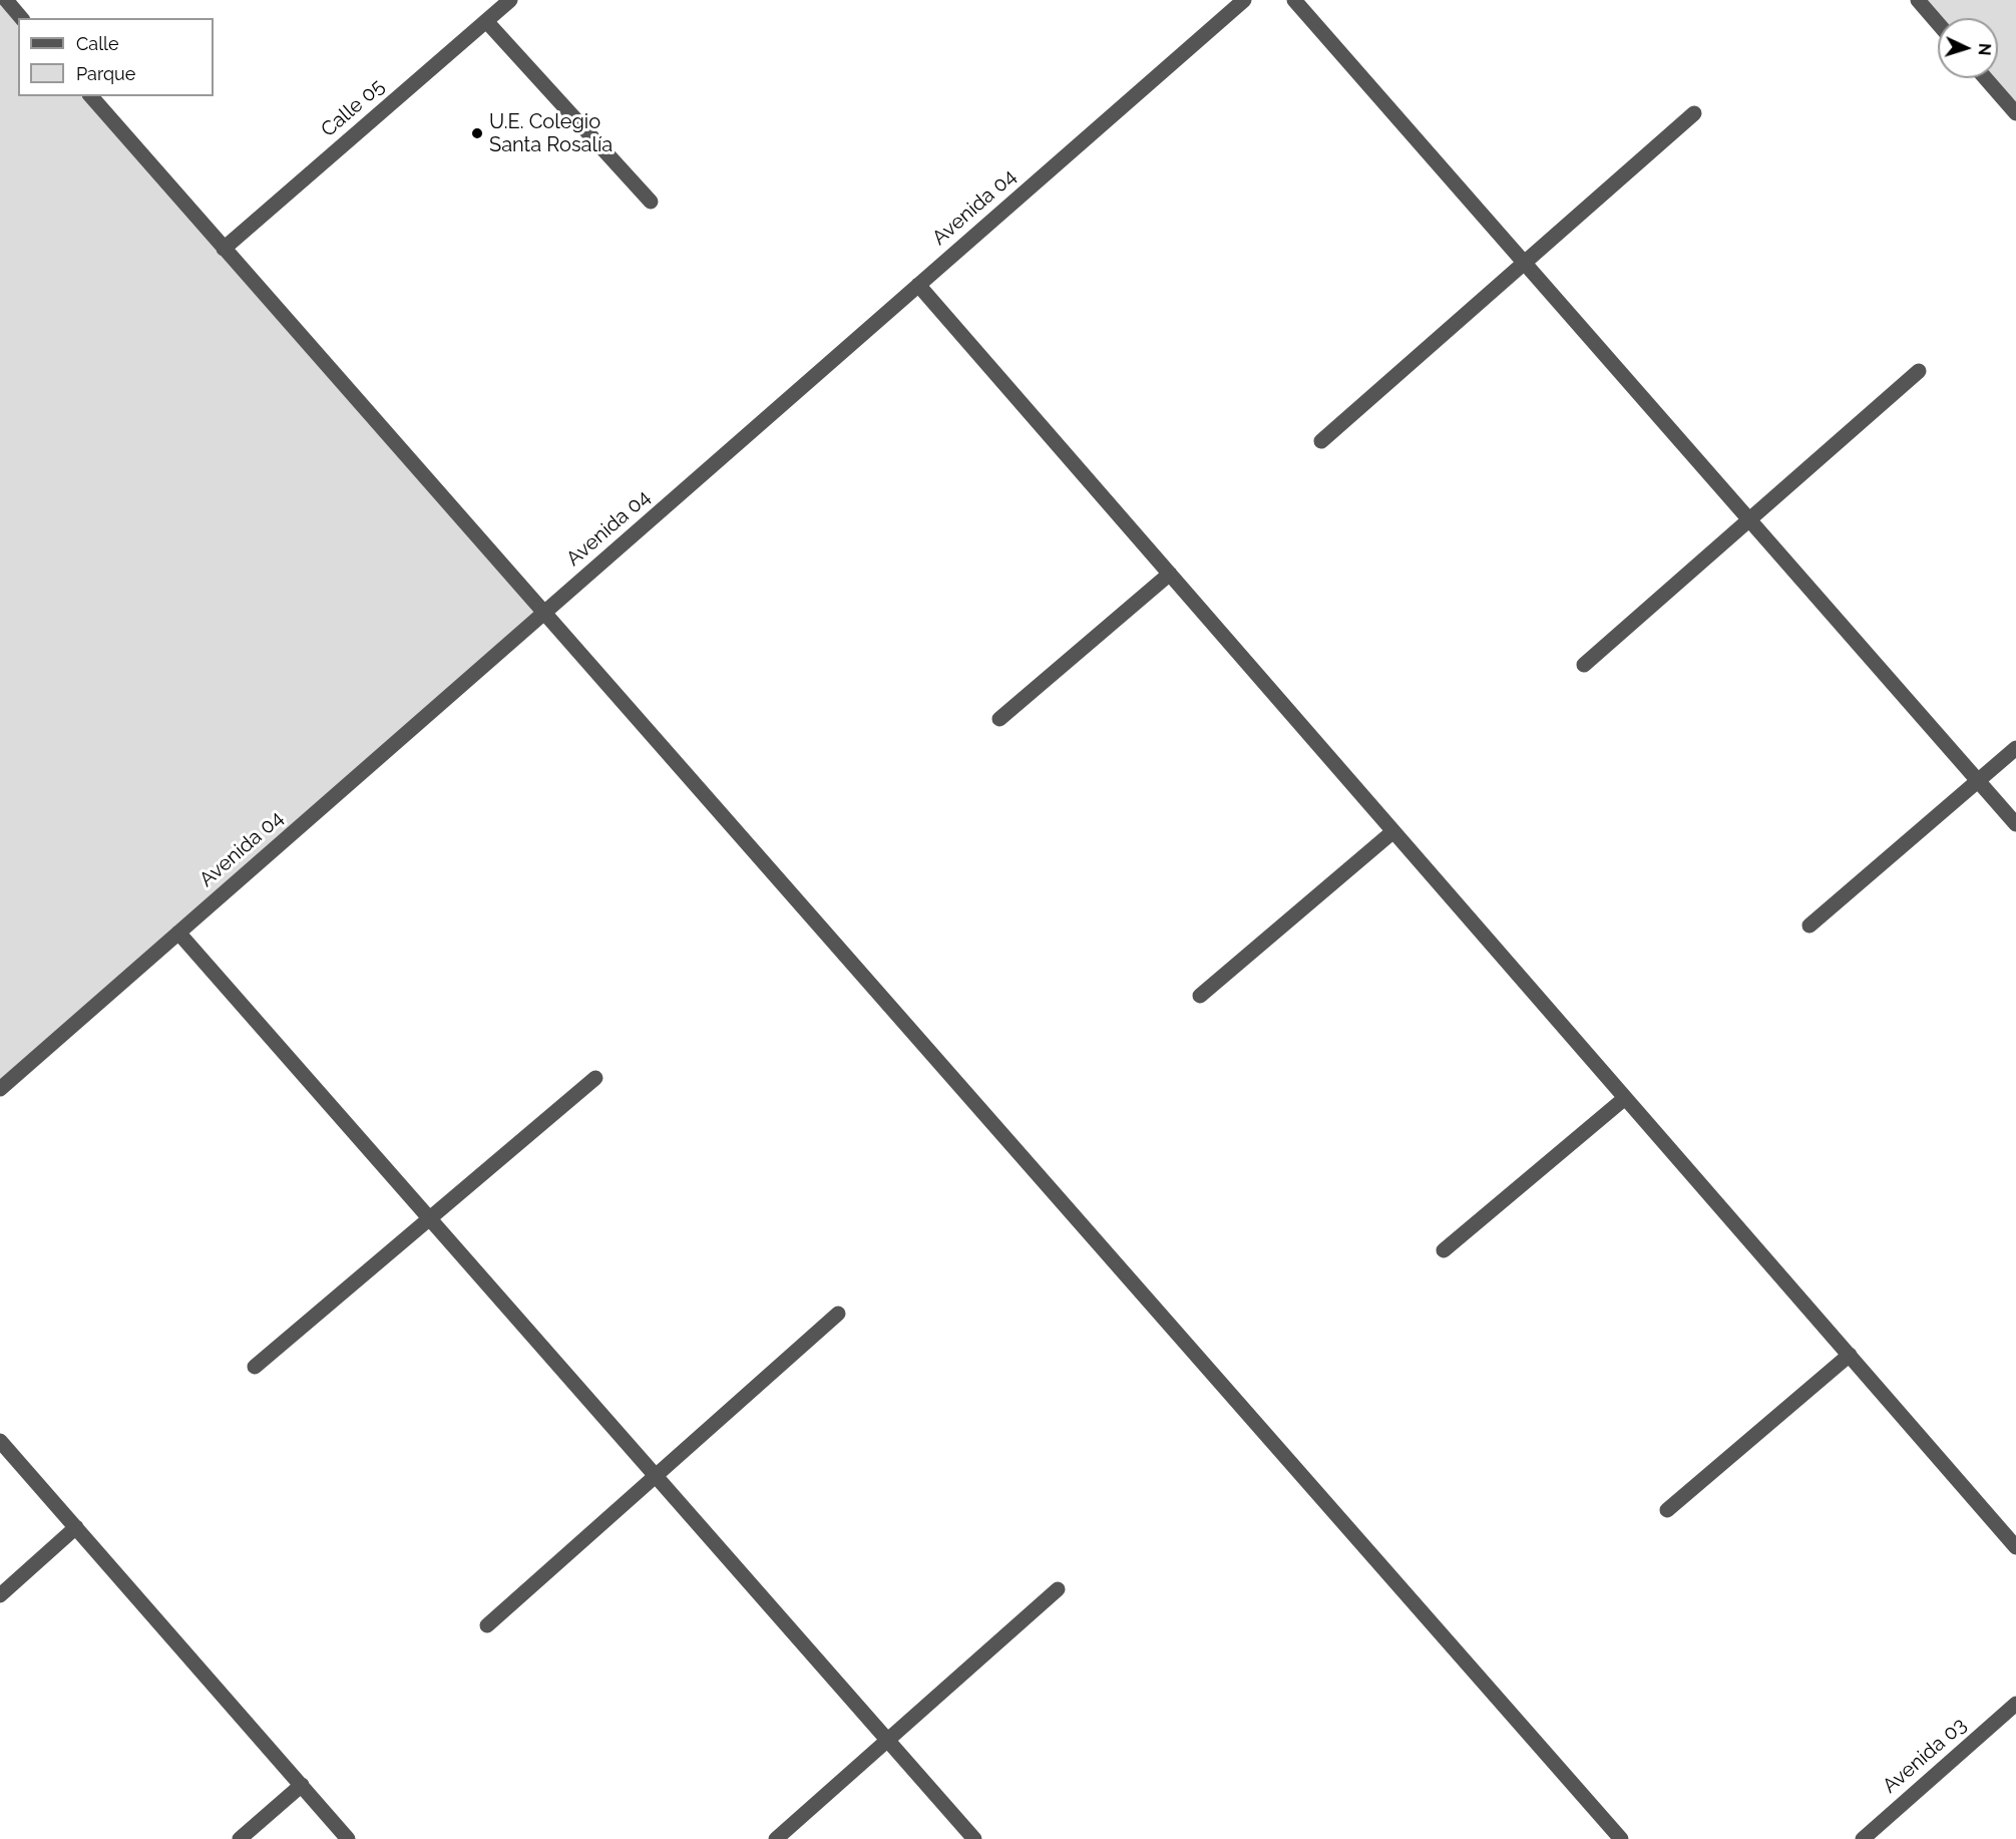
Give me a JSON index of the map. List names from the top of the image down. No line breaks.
{"streets":{"street":["Calle 05","Avenida 04","Avenida 03"]},"places":["U.E. Colegio Santa Rosalía"],"legend":["Calle","Parque"],"north":"right"}
